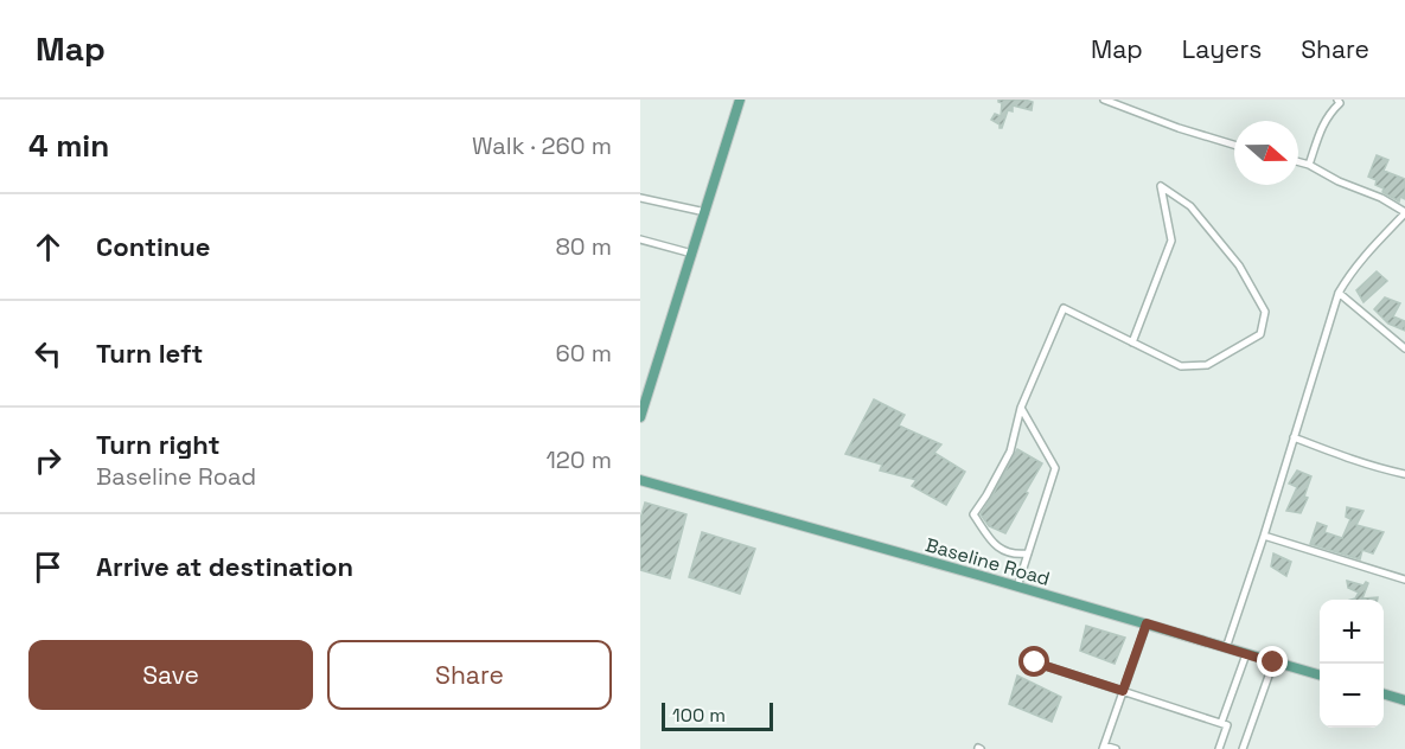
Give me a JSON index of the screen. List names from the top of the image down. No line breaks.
{"streets":{"main road":["Baseline Road"]},"scale_bar":"100 m","north":"right","page":{"header":"Map","nav":["Map","Layers","Share"],"heading":["4 min","Walk · 260 m"],"list":[["Continue","80 m"],["Turn left","60 m"],["Turn right","Baseline Road","120 m"],"Arrive at destination"],"map_buttons":["+","−"],"buttons":["Save","Share"],"scale":"100 m"}}
